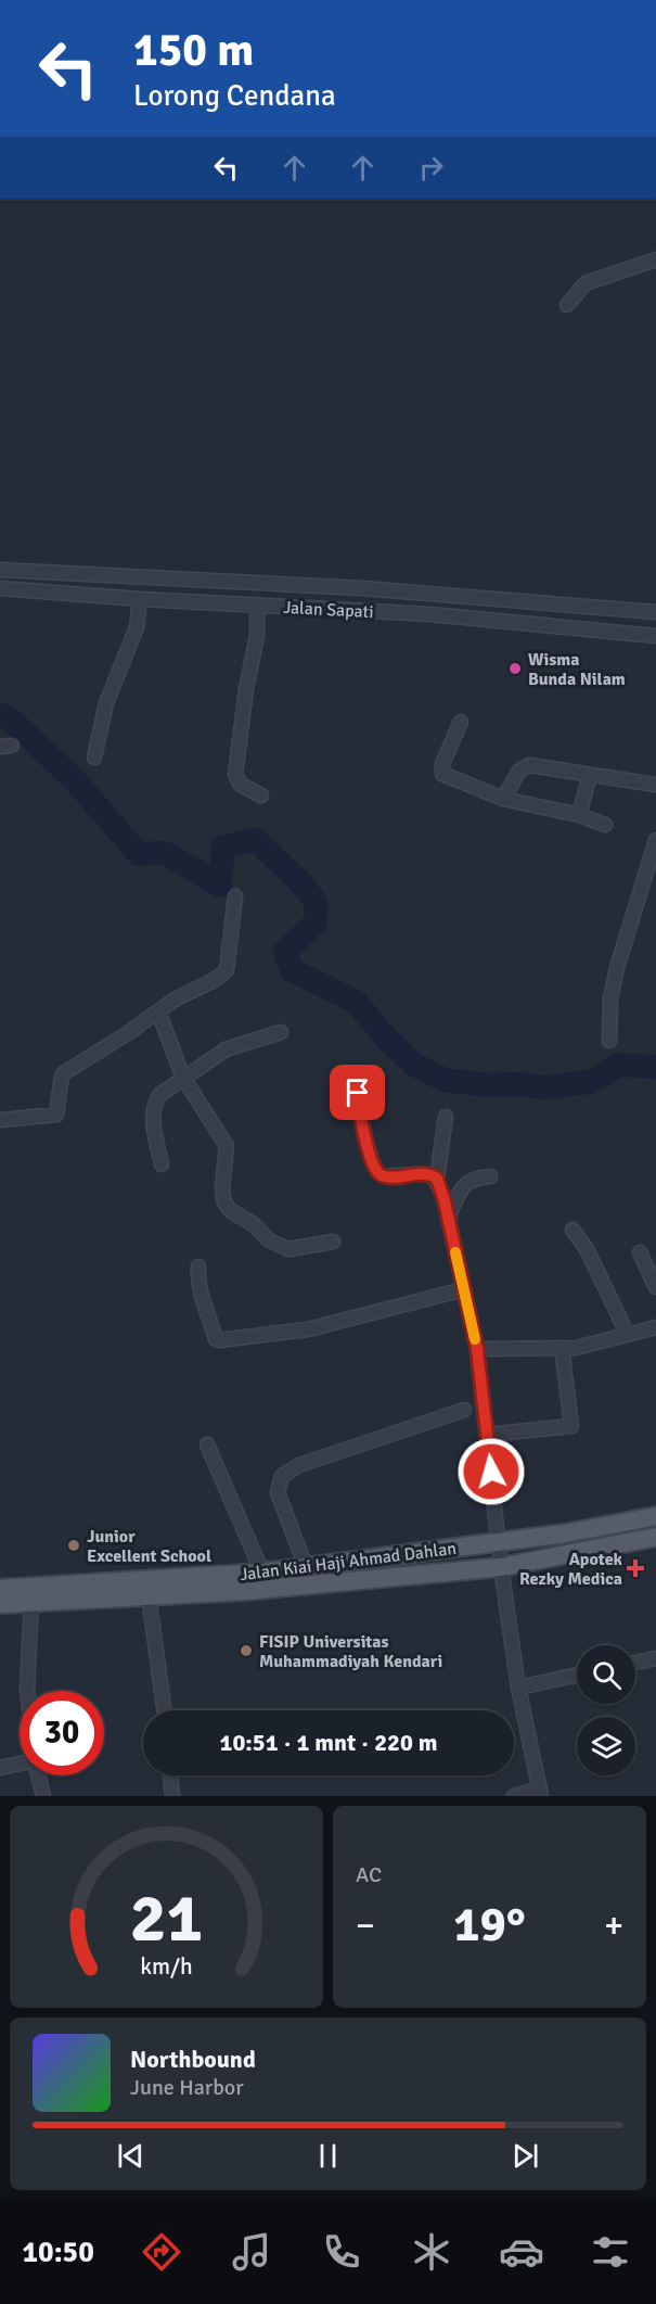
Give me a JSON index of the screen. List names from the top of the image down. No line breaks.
{"streets":{"main road":["Jalan Kiai Haji Ahmad Dahlan"],"street":["Jalan Sapati"]},"places":{"other":["Wisma Bunda Nilam","Junior Excellent School","FISIP Universitas Muhammadiyah Kendari"],"health":["Apotek Rezky Medica"]},"page":{"turn":["150 m","Lorong Cendana"],"limit":"30","trip":"10:51 · 1 mnt · 220 m","tile":"AC","heat":["−","19°","+"],"song":["Northbound","June Harbor"],"tabs":"10:50","gauge":["21","km/h"]}}
